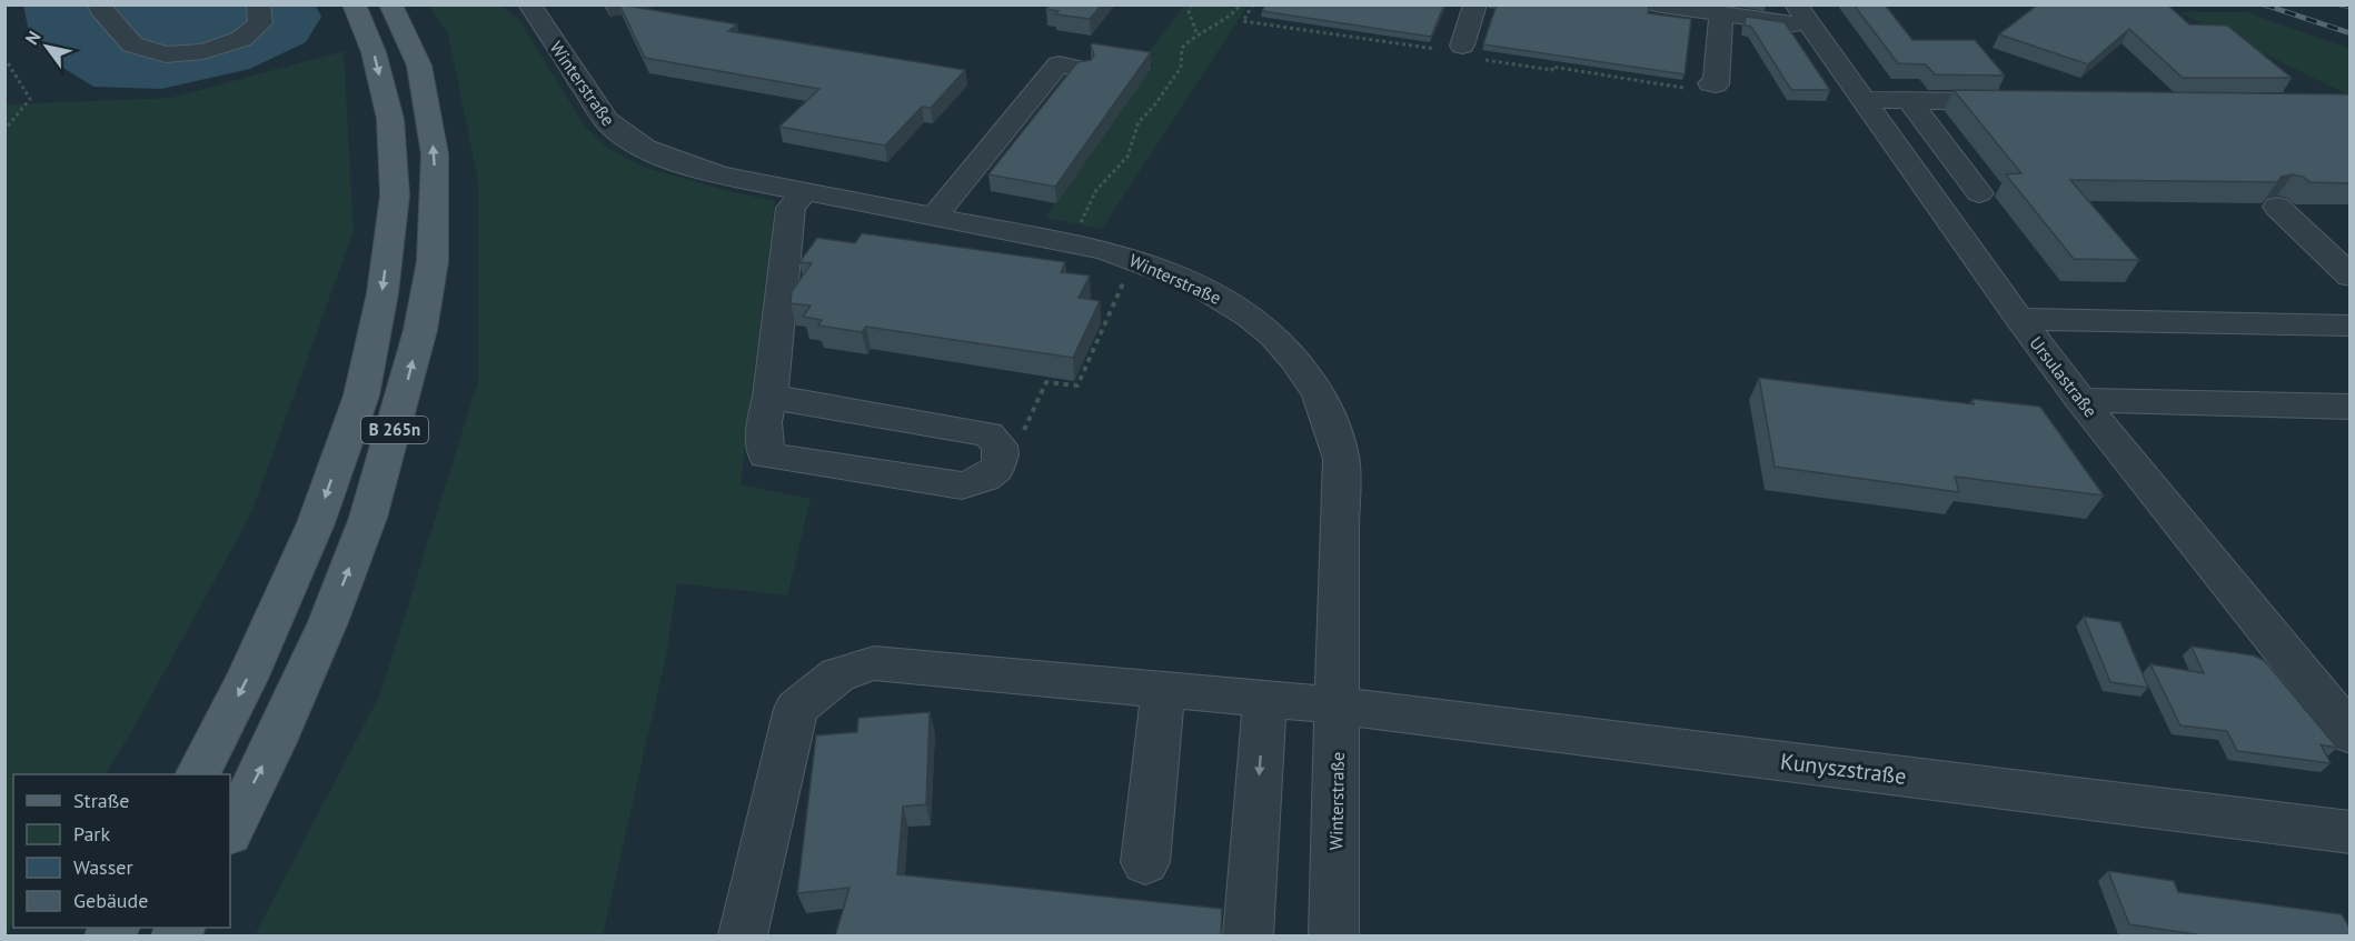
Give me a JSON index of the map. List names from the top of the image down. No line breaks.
{"streets":{"main road":["B 265n"],"street":["Winterstraße","Ursulastraße","Kunyszstraße"]},"crossings":[["Winterstraße","Kunyszstraße"]],"legend":["Straße","Park","Wasser","Gebäude"],"north":"top left"}
